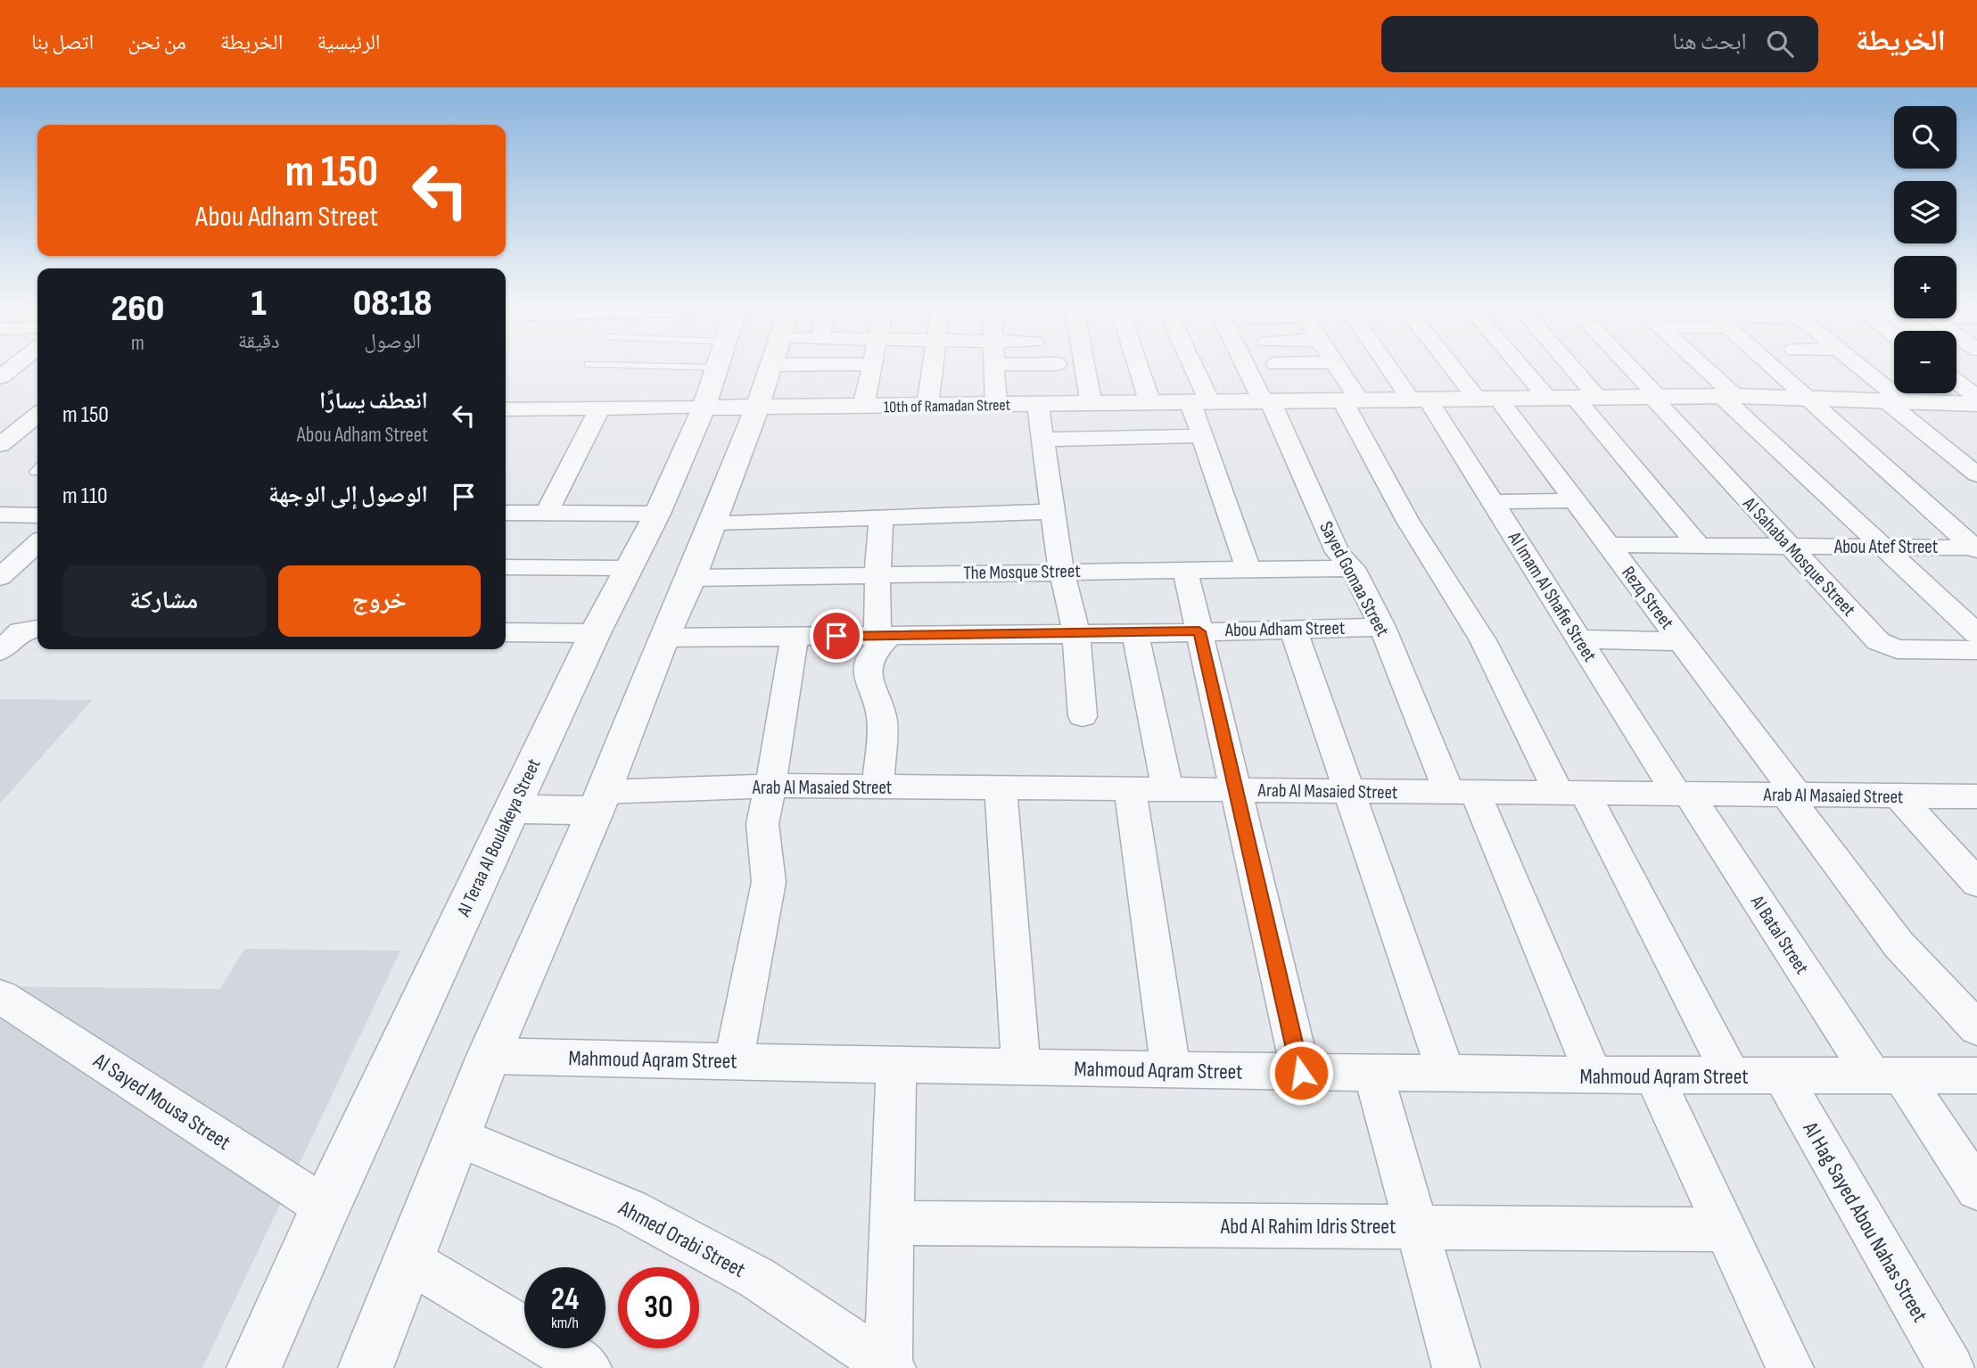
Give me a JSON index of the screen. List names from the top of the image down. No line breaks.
{"streets":{"street":["10th of Ramadan Street","Abou Atef Street","Al Sahaba Mosque Street","The Mosque Street","Sayed Gomaa Street","Al Imam Al Shafie Street","Rezq Street","Abou Adham Street","Arab Al Masaied Street","Al Teraa Al Boulakeya Street","Al Batal Street","Mahmoud Aqram Street","Al Sayed Mousa Street","Al Hag Sayed Abou Nahas Street","Abd Al Rahim Idris Street","Ahmed Orabi Street"]},"crossings":[["10th of Ramadan Street","Al Sahaba Mosque Street"],["10th of Ramadan Street","Sayed Gomaa Street"],["10th of Ramadan Street","Al Imam Al Shafie Street"],["10th of Ramadan Street","Rezq Street"],["10th of Ramadan Street","Al Teraa Al Boulakeya Street"],["Abou Atef Street","Al Sahaba Mosque Street"],["Abou Atef Street","Rezq Street"],["The Mosque Street","Sayed Gomaa Street"],["Sayed Gomaa Street","Abou Adham Street"],["Sayed Gomaa Street","Arab Al Masaied Street"],["Sayed Gomaa Street","Mahmoud Aqram Street"],["Al Imam Al Shafie Street","Arab Al Masaied Street"],["Al Imam Al Shafie Street","Al Batal Street"],["Rezq Street","Arab Al Masaied Street"],["Arab Al Masaied Street","Al Batal Street"],["Al Teraa Al Boulakeya Street","Al Sayed Mousa Street"],["Al Batal Street","Mahmoud Aqram Street"],["Mahmoud Aqram Street","Al Hag Sayed Abou Nahas Street"]],"page":{"header":"الخريطة","search":"ابحث هنا","nav":["الرئيسية","الخريطة","من نحن","اتصل بنا"],"map_buttons":["+","−"],"turn":["150 m","Abou Adham Street"],"eta":["08:18","الوصول","1","دقيقة","260","m"],"list":[{"name":"انعطف يسارًا","note":"Abou Adham Street","value":"150 m"},{"name":"الوصول إلى الوجهة","value":"110 m"}],"buttons":["خروج","مشاركة"],"speed":"24 km/h","limit":"30"}}
